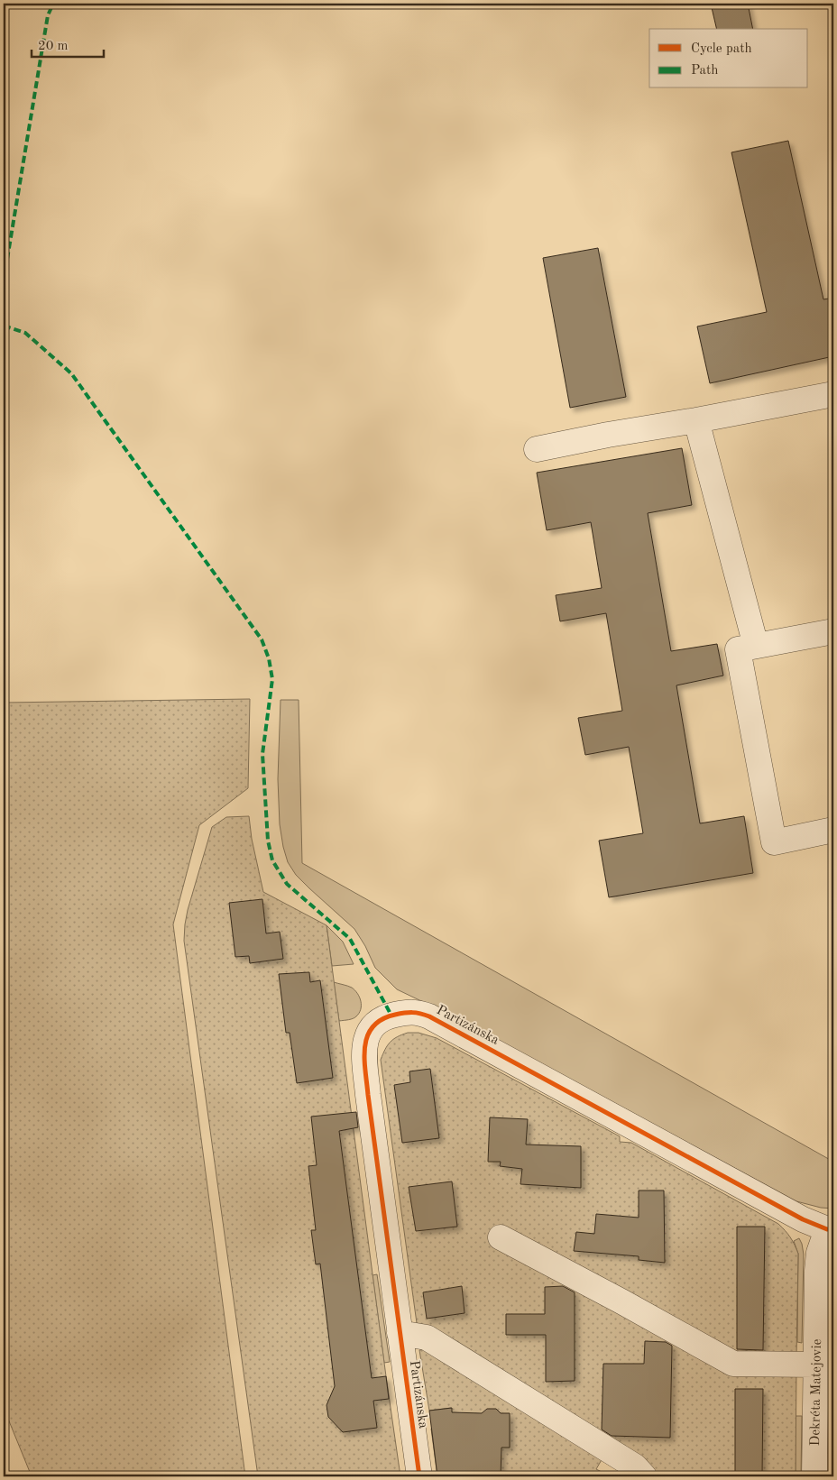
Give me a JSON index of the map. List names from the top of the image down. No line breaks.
{"streets":{"street":["Partizánska","Dekréta Matejovie"]},"crossings":[["Partizánska","Dekréta Matejovie"]],"legend":["Cycle path","Path"],"scale_bar":"20 m"}
